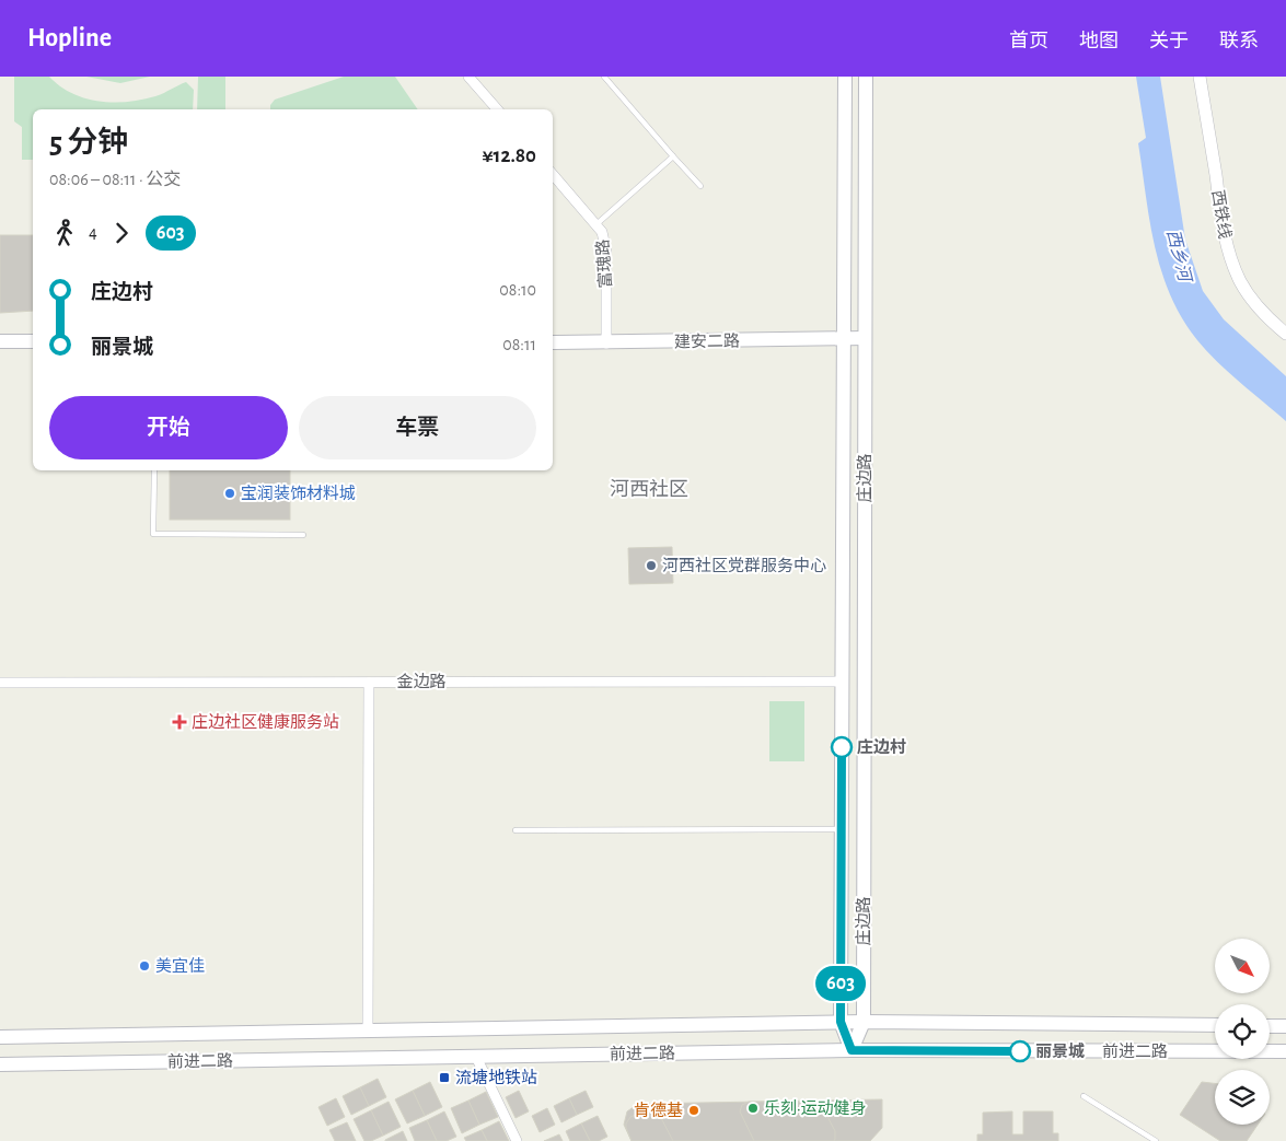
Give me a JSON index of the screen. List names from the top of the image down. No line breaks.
{"streets":{"main road":["建安二路","庄边路","前进二路"],"street":["西铁线","富瑰路","金边路"]},"crossings":[["富瑰路","建安二路"],["建安二路","庄边路"],["庄边路","金边路"],["庄边路","前进二路"]],"districts":["河西社区"],"water":["西乡河"],"places":{"other":["宝润装饰材料城","河西社区党群服务中心","庄边村","美宜佳","丽景城","乐刻·运动健身","肯德基"],"health":["庄边社区健康服务站"],"transit":["流塘地铁站"]},"lines":["bus line 603"],"north":"bottom right","page":{"header":"Hopline","nav":["首页","地图","关于","联系"],"on_map":"603","heading":["5 分钟","08:06 – 08:11 · 公交","¥12.80"],"legs":["4","603"],"list":[{"name":"庄边村","value":"08:10"},{"name":"丽景城","value":"08:11"}],"buttons":["开始","车票"]}}
